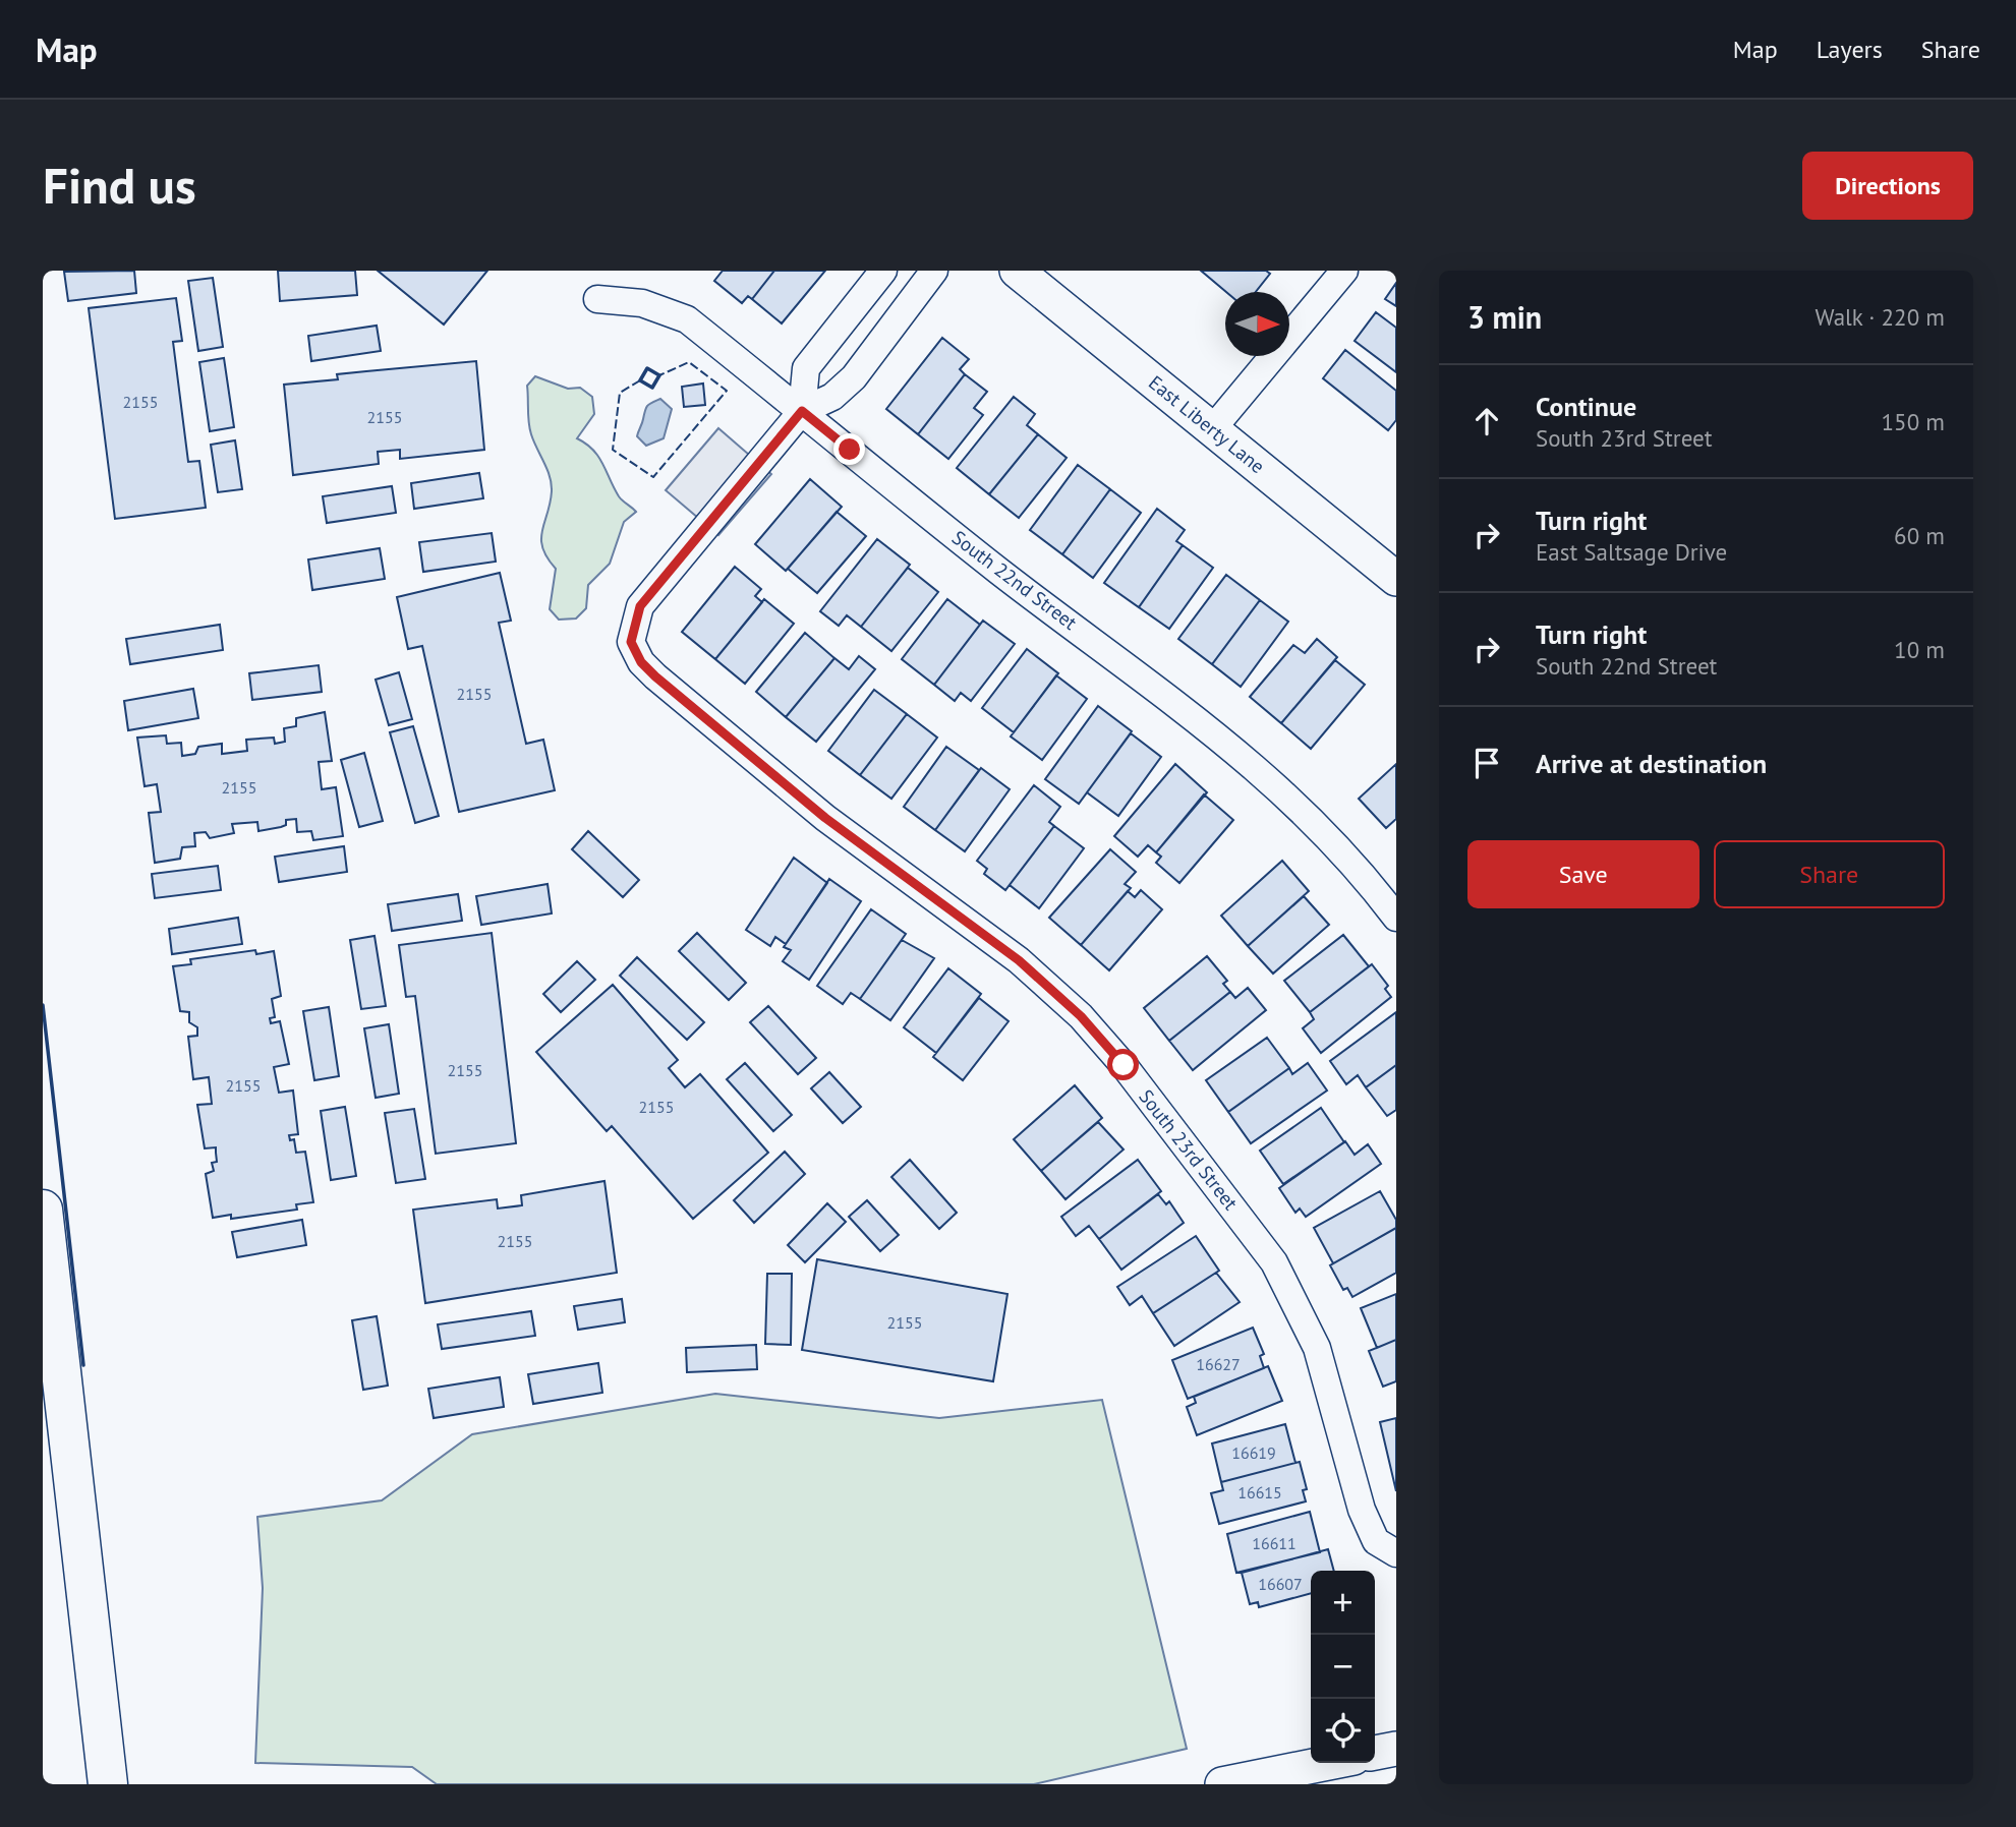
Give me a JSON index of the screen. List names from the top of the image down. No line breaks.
{"streets":{"street":["East Liberty Lane","South 22nd Street","South 23rd Street"]},"crossings":[["South 22nd Street","South 23rd Street"]],"house_numbers":["2155","2155","2155","2155","2155","2155","2155","2155","2155","16627","16619","16615","16611","16607"],"north":"right","page":{"header":"Map","nav":["Map","Layers","Share"],"buttons":["Directions",["Save","Share"]],"title":"Find us","heading":["3 min","Walk · 220 m"],"list":[["Continue","South 23rd Street","150 m"],["Turn right","East Saltsage Drive","60 m"],["Turn right","South 22nd Street","10 m"],"Arrive at destination"],"map_buttons":["+","−"]}}
